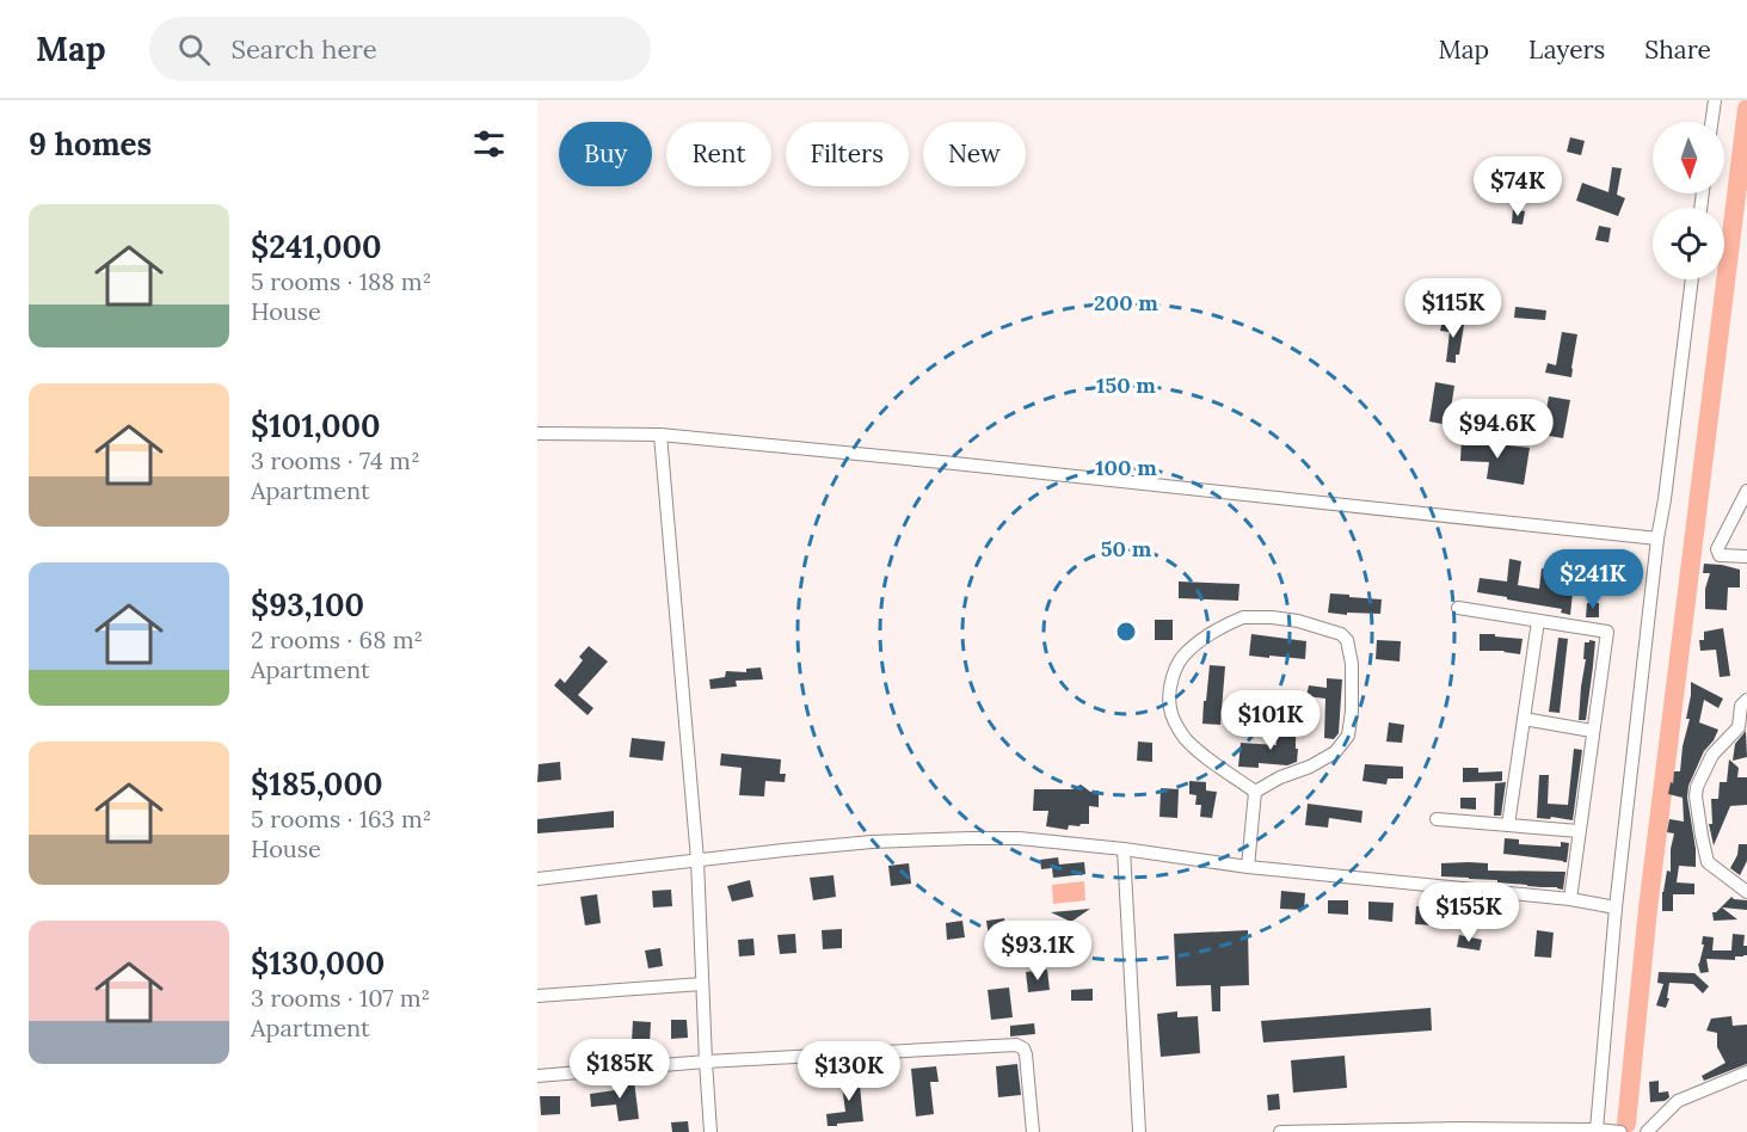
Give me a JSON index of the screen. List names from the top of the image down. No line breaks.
{"north":"bottom","page":{"header":"Map","search":"Search here","nav":["Map","Layers","Share"],"heading":"9 homes","chip":["Buy","Rent","Filters","New"],"price":["$74K","$115K","$94.6K","$241K","$101K","$155K","$93.1K","$185K","$130K"],"list":[{"name":"$241,000","note":"5 rooms · 188 m² · House"},{"name":"$101,000","note":"3 rooms · 74 m² · Apartment"},{"name":"$93,100","note":"2 rooms · 68 m² · Apartment"},{"name":"$185,000","note":"5 rooms · 163 m² · House"},{"name":"$130,000","note":"3 rooms · 107 m² · Apartment"}]},"rings":["200 m","150 m","100 m","50 m"]}
